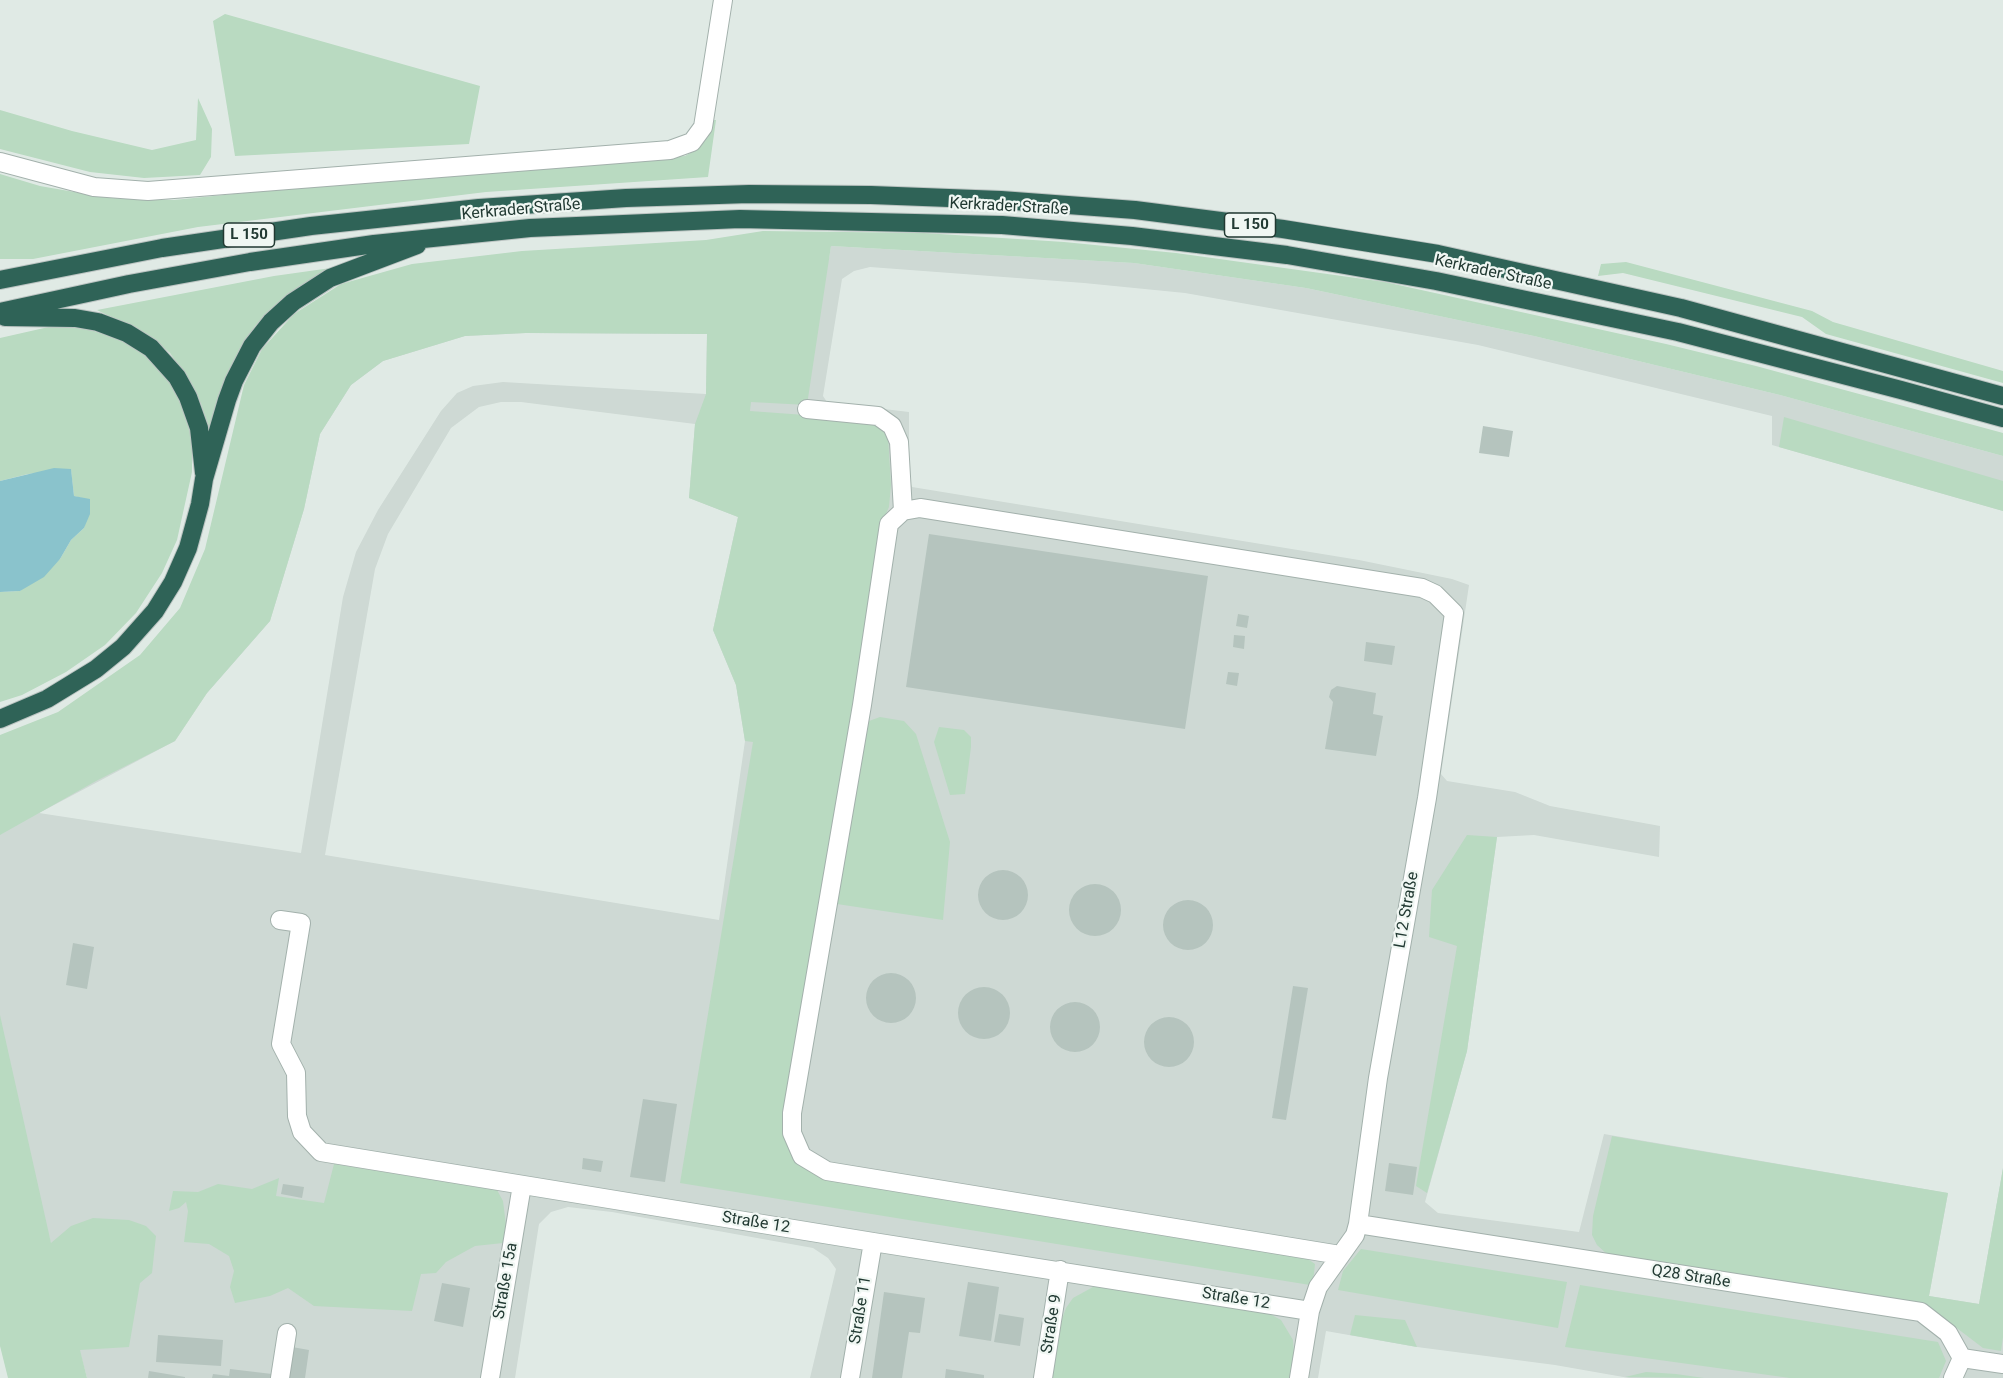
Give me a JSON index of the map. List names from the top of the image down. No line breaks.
{"streets":{"highway":["Kerkrader Straße","L 150"],"street":["L12 Straße","Straße 12","Q28 Straße","Straße 15a","Straße 11","Straße 9"]},"crossings":[["Kerkrader Straße","L 150"],["L12 Straße","Q28 Straße"],["Straße 12","Straße 15a"],["Straße 12","Straße 11"],["Straße 12","Straße 9"]]}
